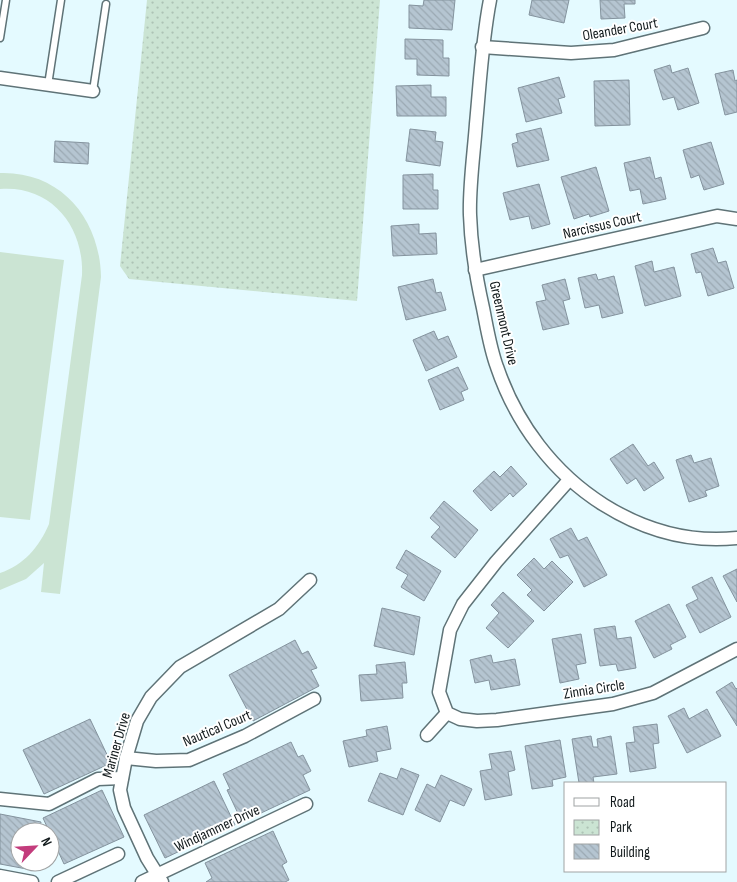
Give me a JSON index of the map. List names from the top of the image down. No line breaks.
{"streets":{"street":["Oleander Court","Narcissus Court","Greenmont Drive","Zinnia Circle","Nautical Court","Mariner Drive","Windjammer Drive"]},"crossings":[["Oleander Court","Greenmont Drive"],["Narcissus Court","Greenmont Drive"],["Nautical Court","Mariner Drive"],["Mariner Drive","Windjammer Drive"]],"legend":["Road","Park","Building"],"north":"top right"}
